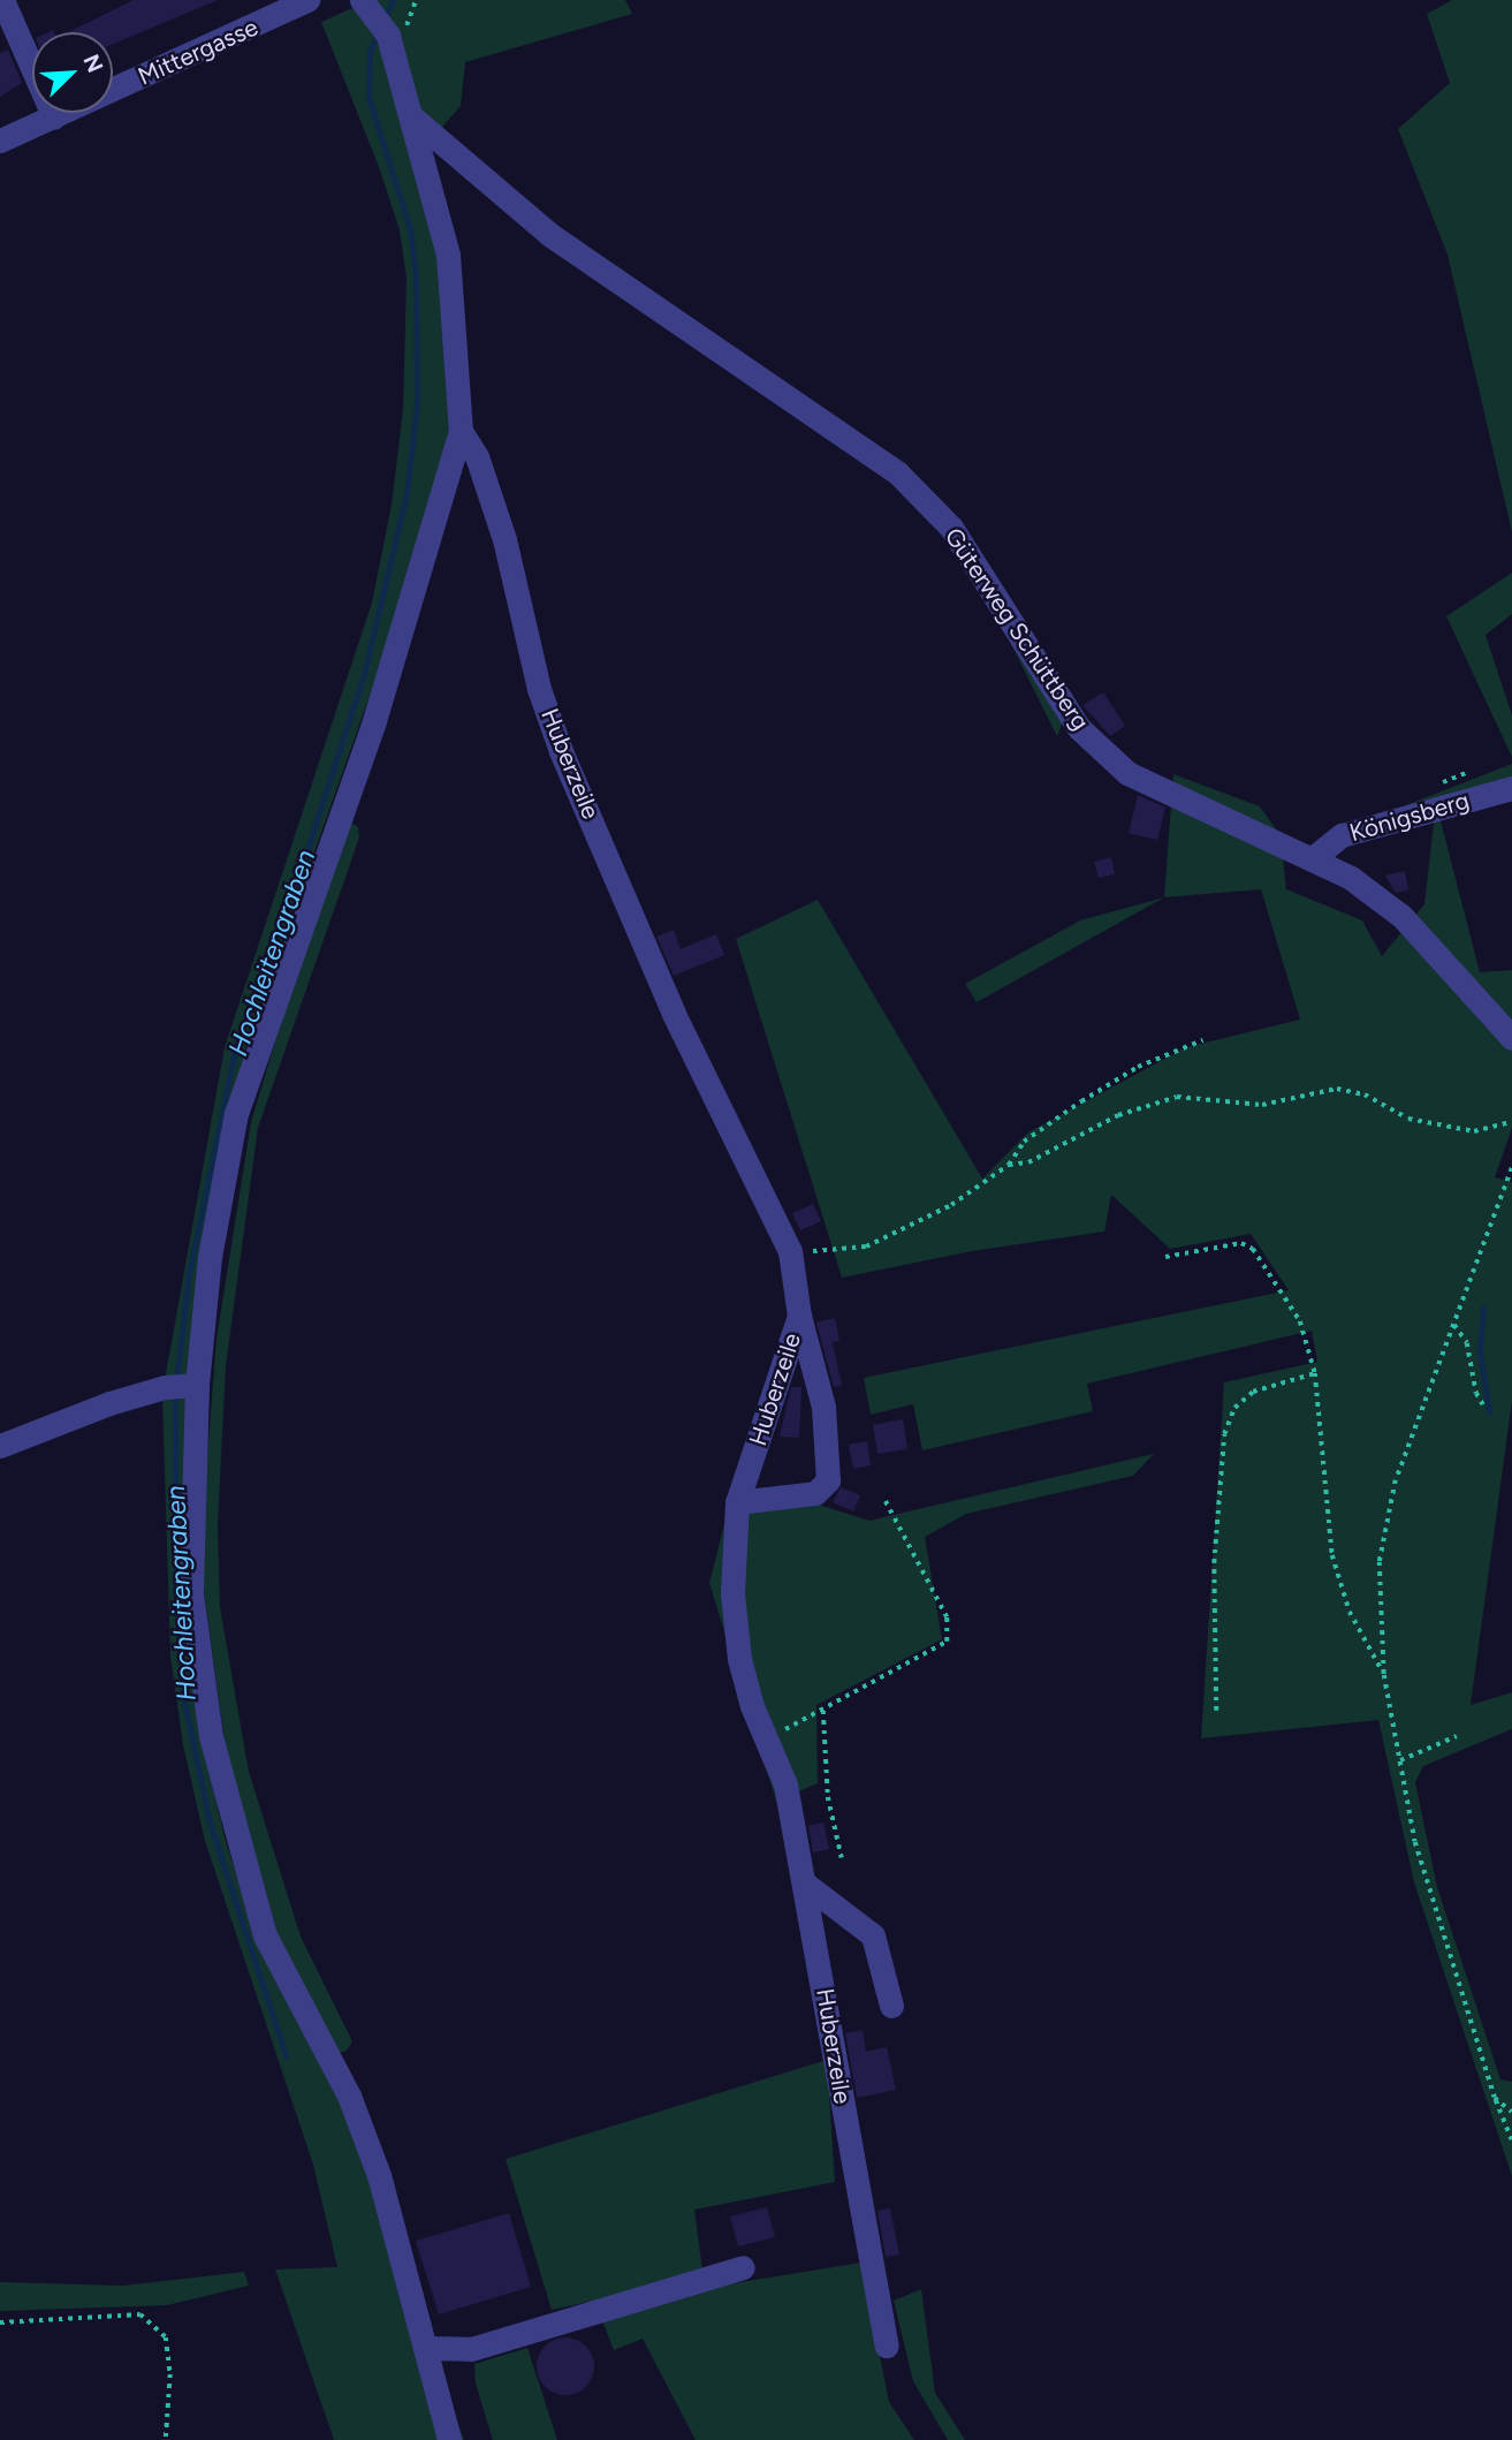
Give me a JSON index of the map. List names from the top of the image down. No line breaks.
{"streets":{"street":["Mittergasse","Güterweg Schüttberg","Huberzeile","Königsberg"]},"crossings":[["Güterweg Schüttberg","Königsberg"]],"water":["Hochleitengraben"],"north":"top right"}
